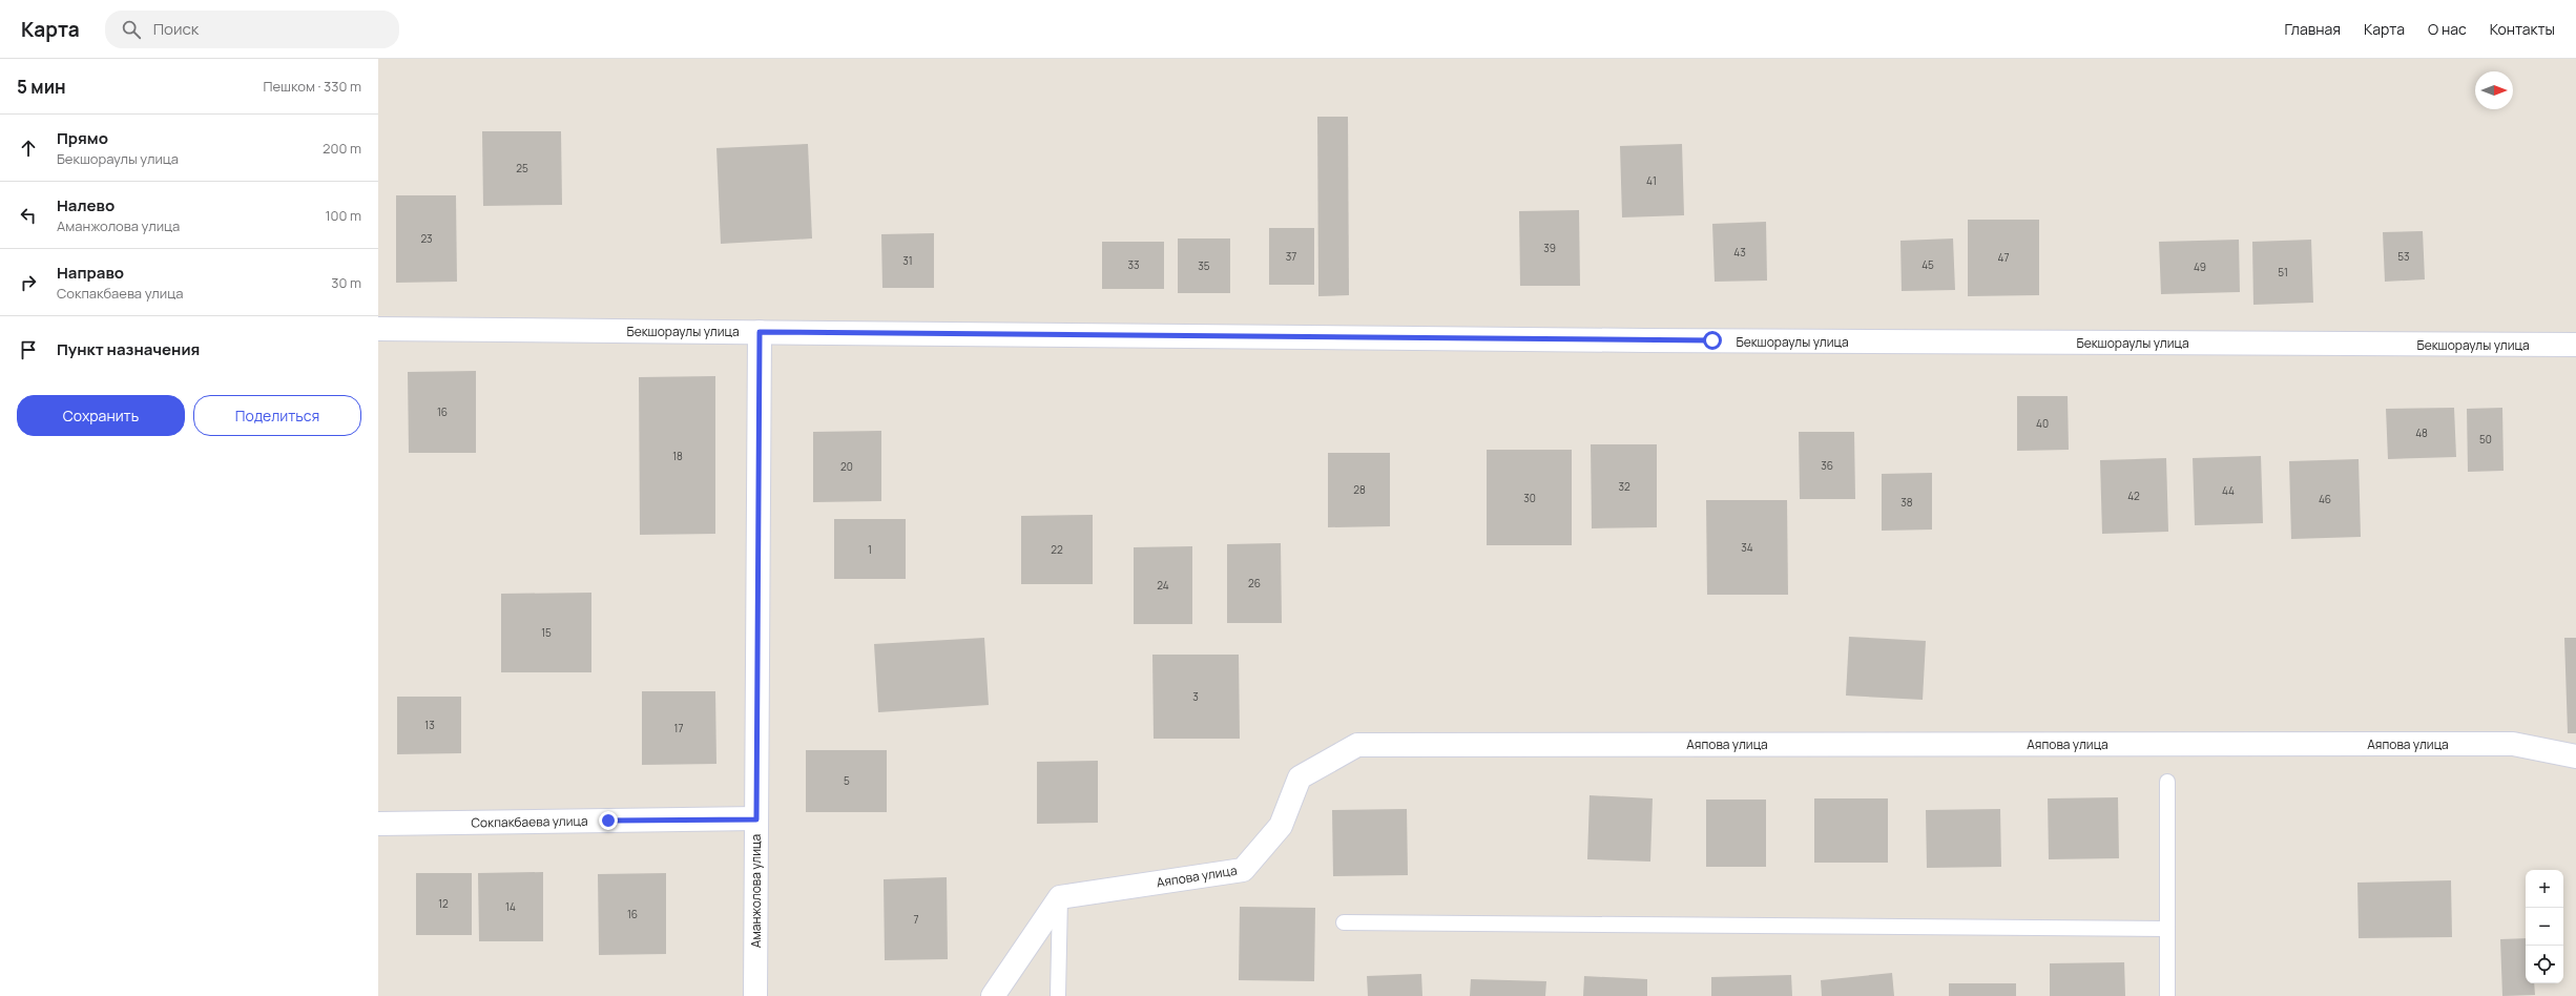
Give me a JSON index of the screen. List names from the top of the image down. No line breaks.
{"streets":{"street":["Бекшораулы улица","Аяпова улица","Сокпакбаева улица","Аманжолова улица"]},"crossings":[["Бекшораулы улица","Аманжолова улица"],["Сокпакбаева улица","Аманжолова улица"]],"house_numbers":["25","41","23","39","43","37","53","47","31","33","45","35","49","51","16","40","48","50","18","36","20","32","28","44","42","30","46","38","34","1","22","26","24","15","3","13","17","5","12","14","16","7"],"north":"right","page":{"header":"Карта","search":"Поиск","nav":["Главная","Карта","О нас","Контакты"],"heading":["5 мин","Пешком · 330 m"],"list":[["Прямо","Бекшораулы улица","200 m"],["Налево","Аманжолова улица","100 m"],["Направо","Сокпакбаева улица","30 m"],"Пункт назначения"],"buttons":["Сохранить","Поделиться"],"map_buttons":["+","−"]}}
